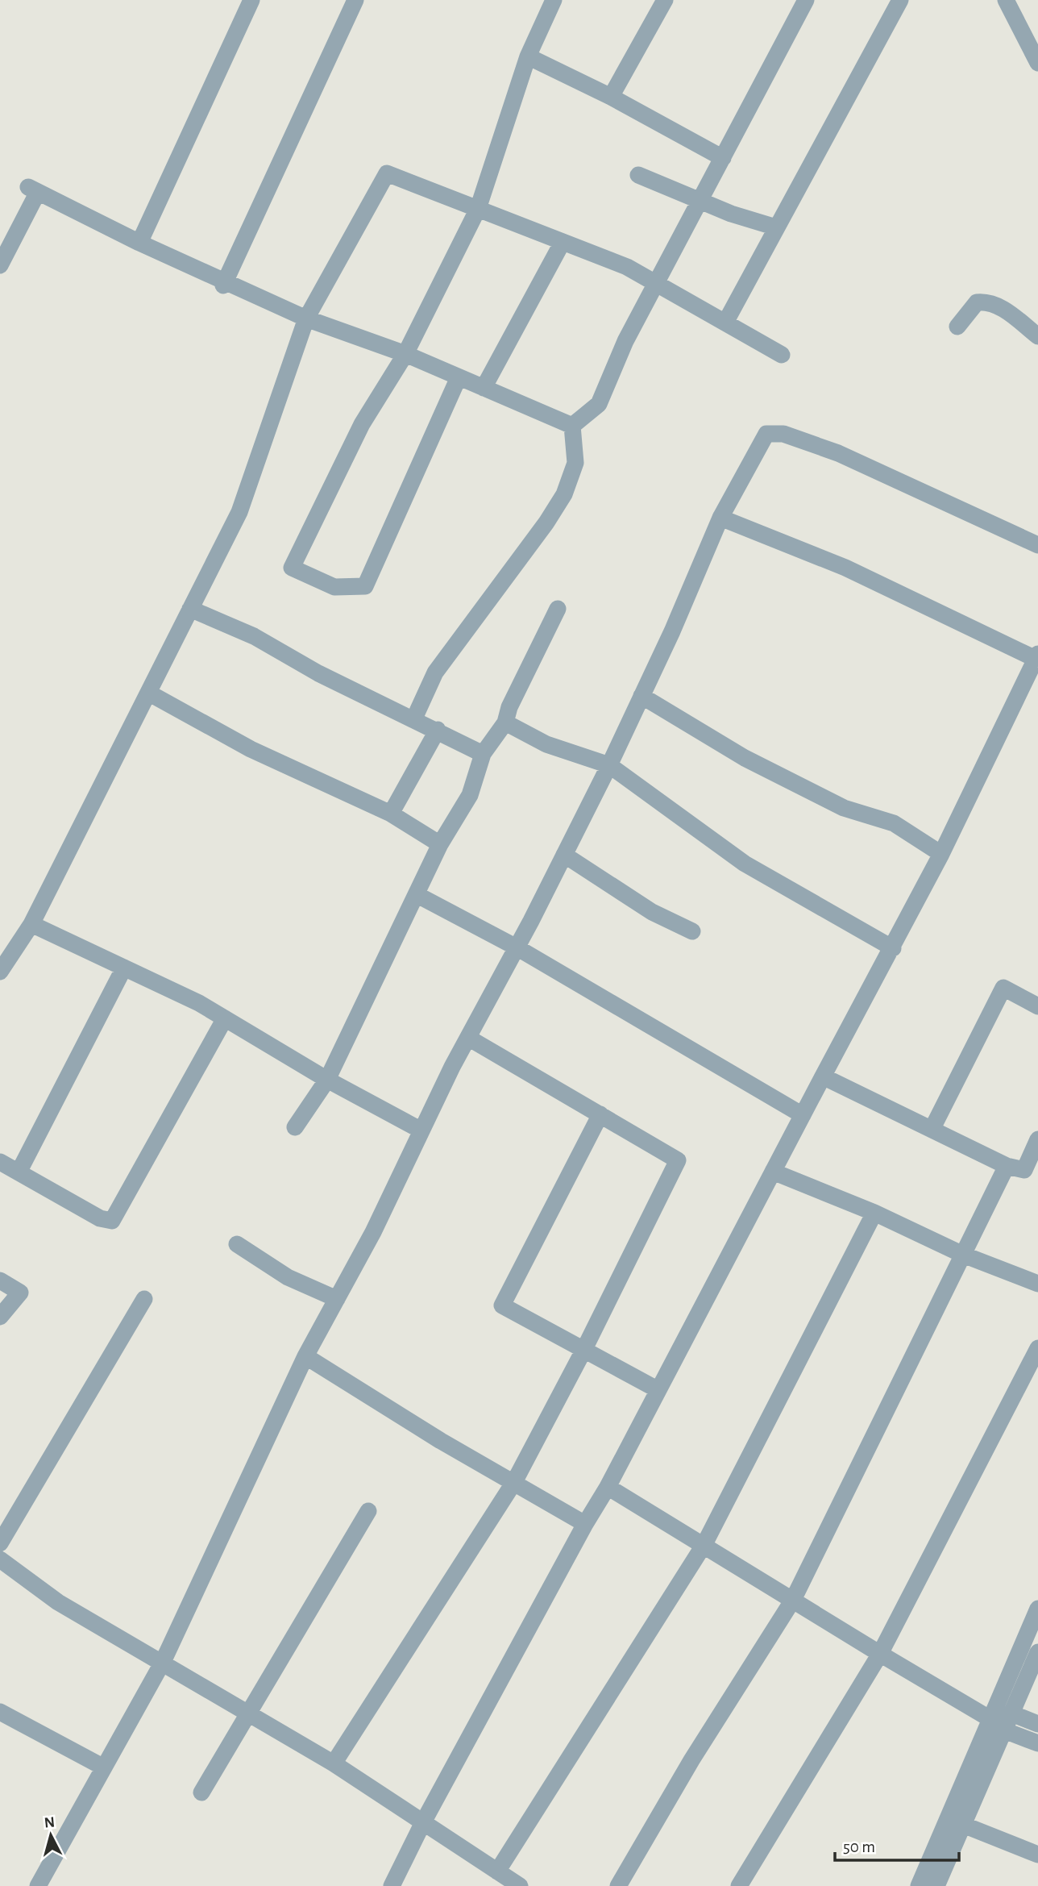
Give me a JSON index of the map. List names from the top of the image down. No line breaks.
{"scale_bar":"50 m","north":"top"}
